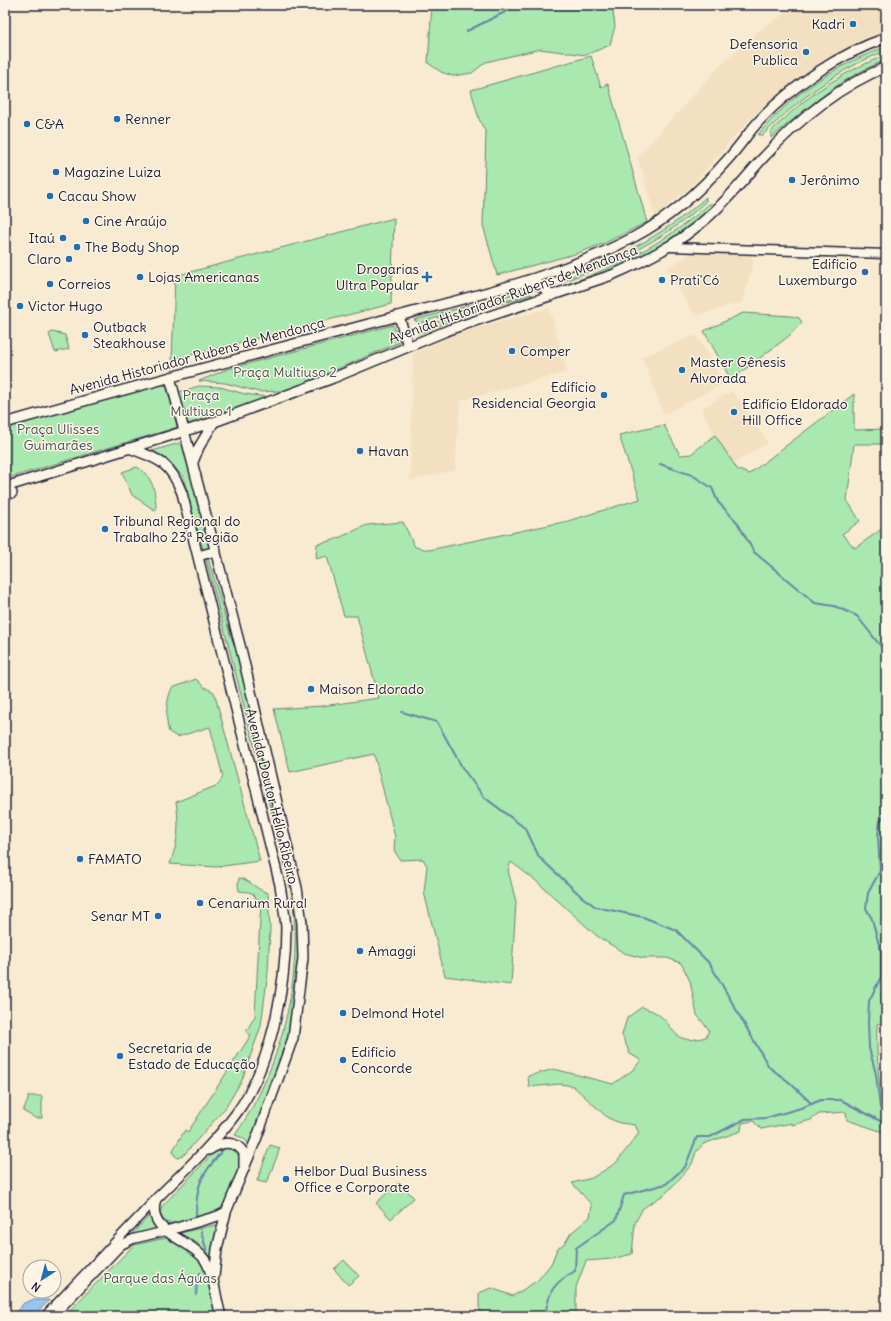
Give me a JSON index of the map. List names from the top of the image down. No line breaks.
{"streets":{"main road":["Avenida Historiador Rubens de Mendonça","Avenida Doutor Hélio Ribeiro"]},"crossings":[["Avenida Historiador Rubens de Mendonça","Avenida Doutor Hélio Ribeiro"]],"parks":["Praça Multiuso 2","Praça Multiuso 1","Praça Ulisses Guimarães","Parque das Águas"],"places":{"other":["Kadri","Defensoria Publica","Renner","C&A","Magazine Luiza","Jerônimo","Cacau Show","Cine Araújo","Itaú","The Body Shop","Claro","Edifício Luxemburgo","Lojas Americanas","Prati'Có","Correios","Victor Hugo","Outback Steakhouse","Comper","Master Gênesis Alvorada","Edifício Residencial Georgia","Edifício Eldorado Hill Office","Havan","Tribunal Regional do Trabalho 23ª Região","Maison Eldorado","FAMATO","Cenarium Rural","Senar MT","Amaggi","Delmond Hotel","Secretaria de Estado de Educação","Edifício Concorde","Helbor Dual Business Office e Corporate"],"health":["Drogarias Ultra Popular"]},"north":"bottom left"}
